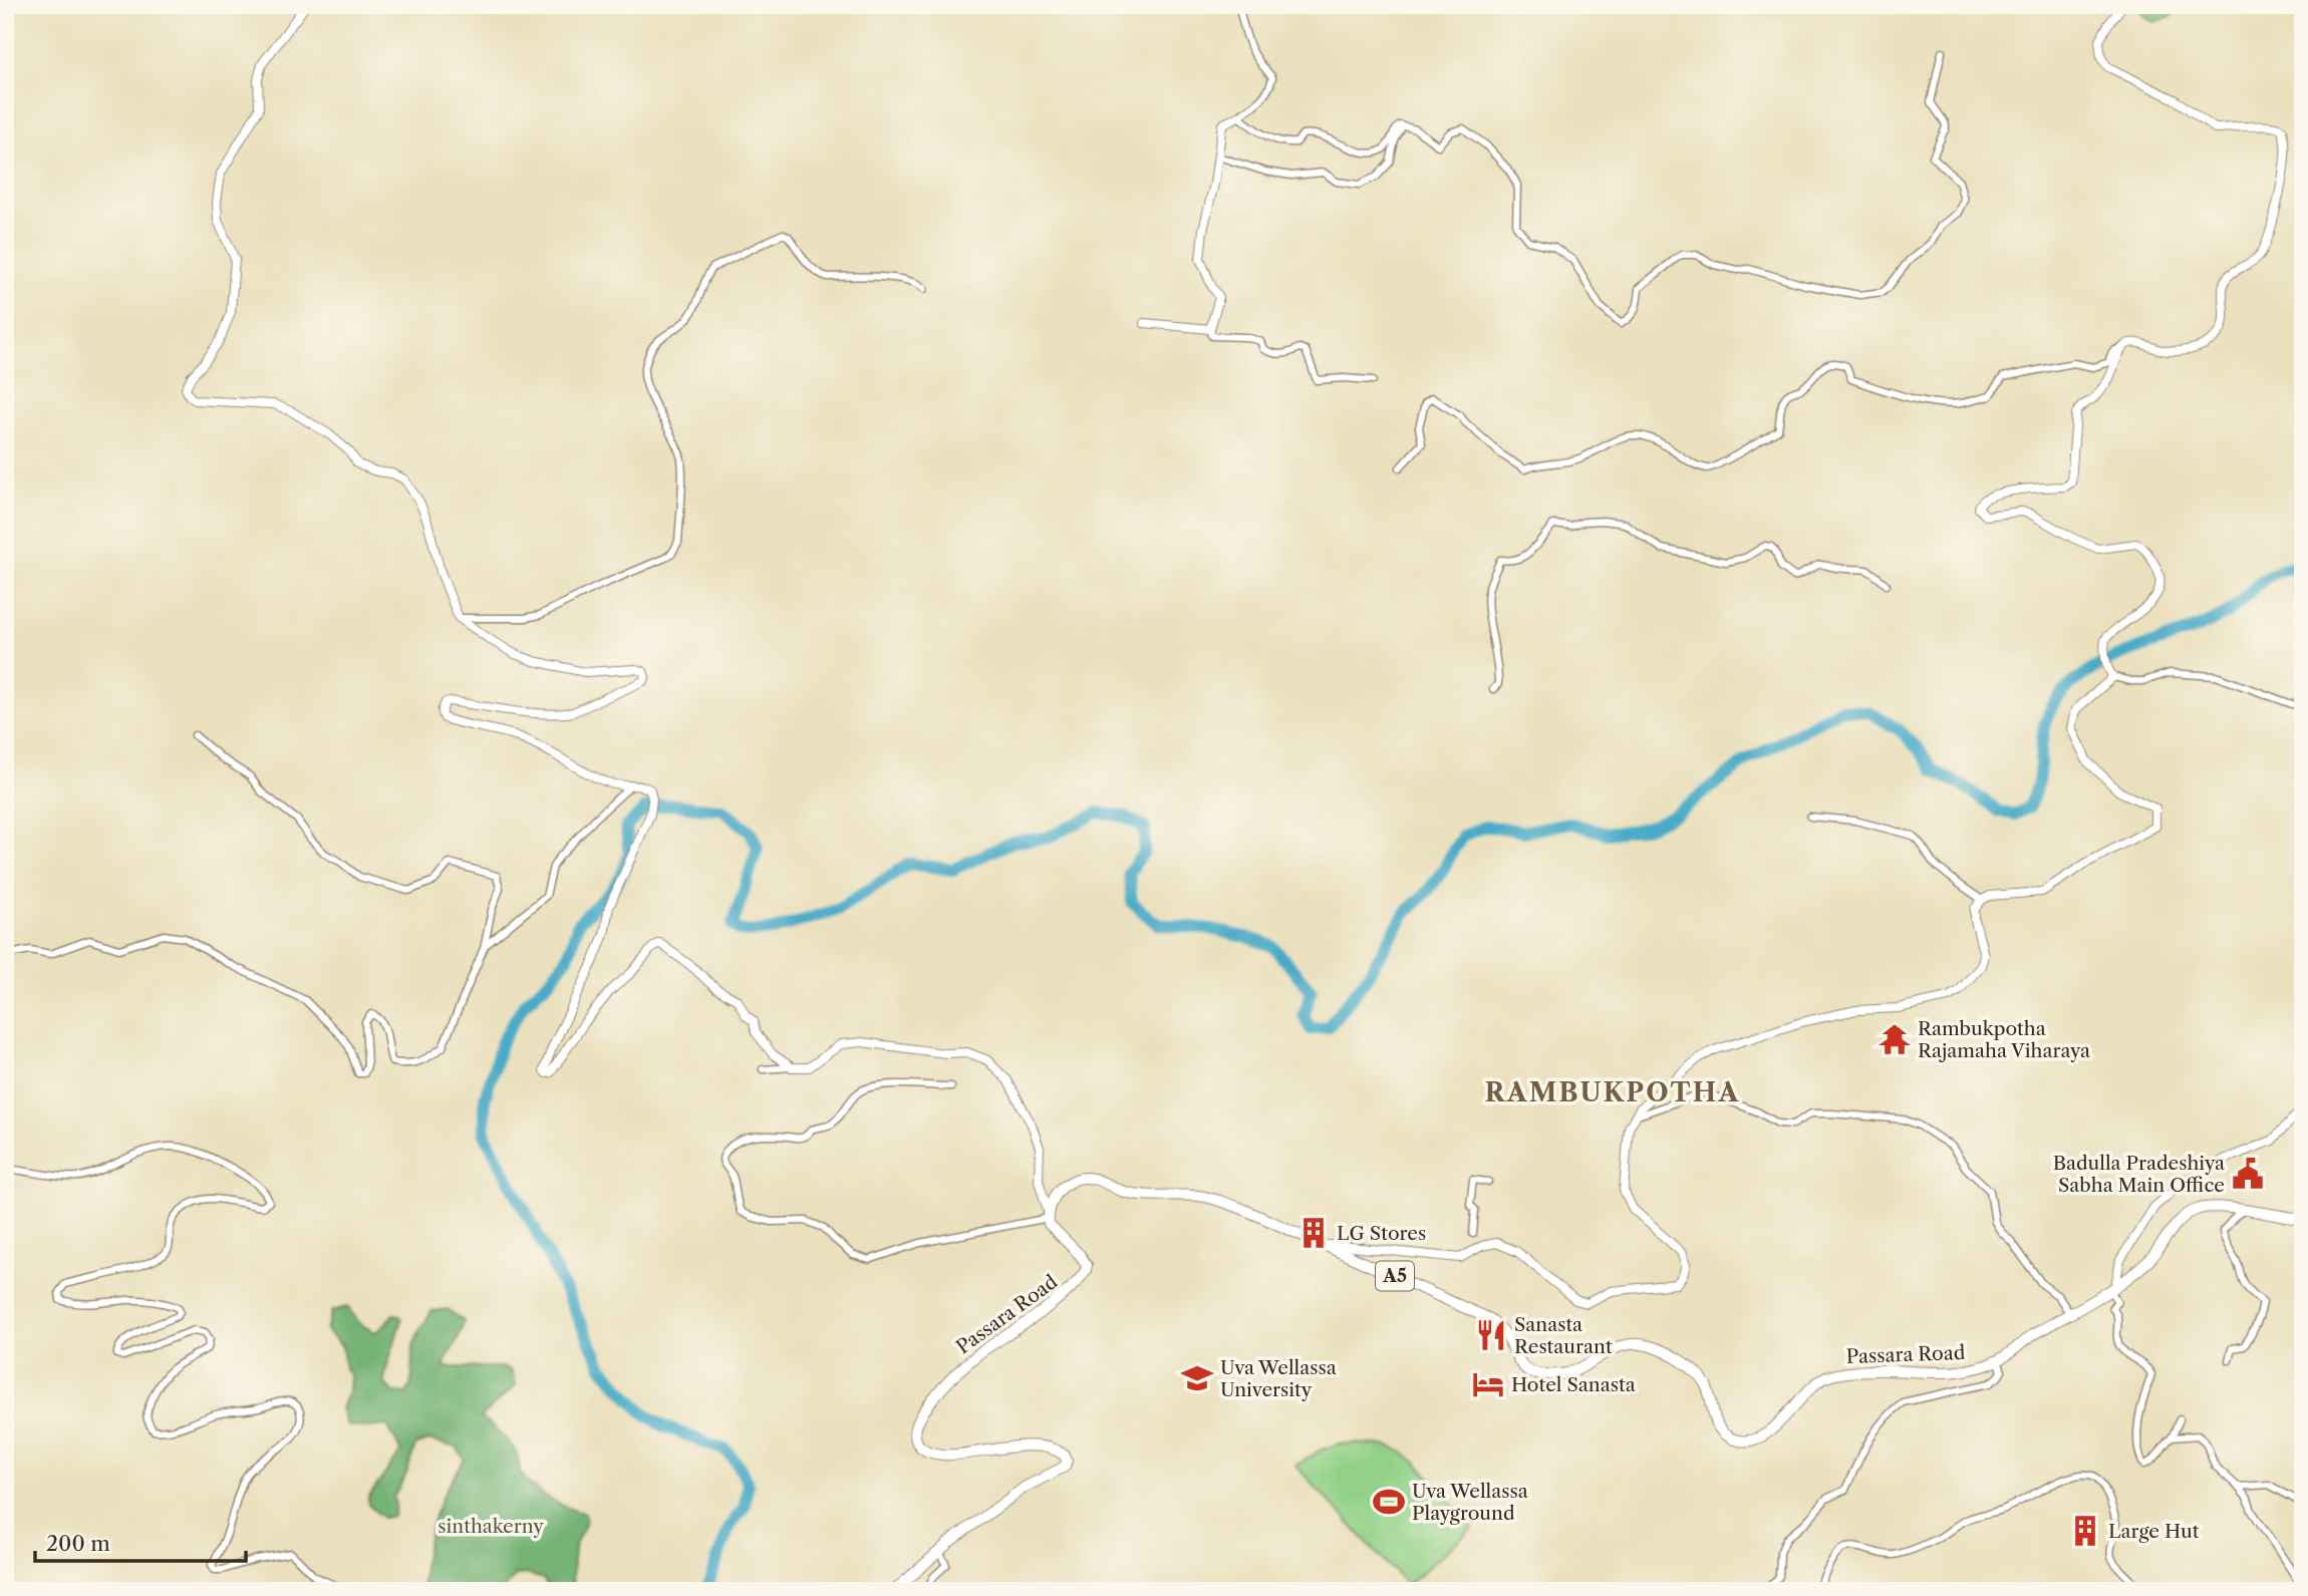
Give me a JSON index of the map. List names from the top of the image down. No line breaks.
{"streets":{"highway":["A5","Passara Road"]},"districts":["RAMBUKPOTHA"],"parks":["sinthakerny"],"places":{"temple":["Rambukpotha Rajamaha Viharaya"],"public building":["Badulla Pradeshiya Sabha Main Office"],"building":["LG Stores","Large Hut"],"restaurant":["Sanasta Restaurant"],"school or university":["Uva Wellassa University"],"hotel":["Hotel Sanasta"],"sports":["Uva Wellassa Playground"]},"scale_bar":"200 m"}
